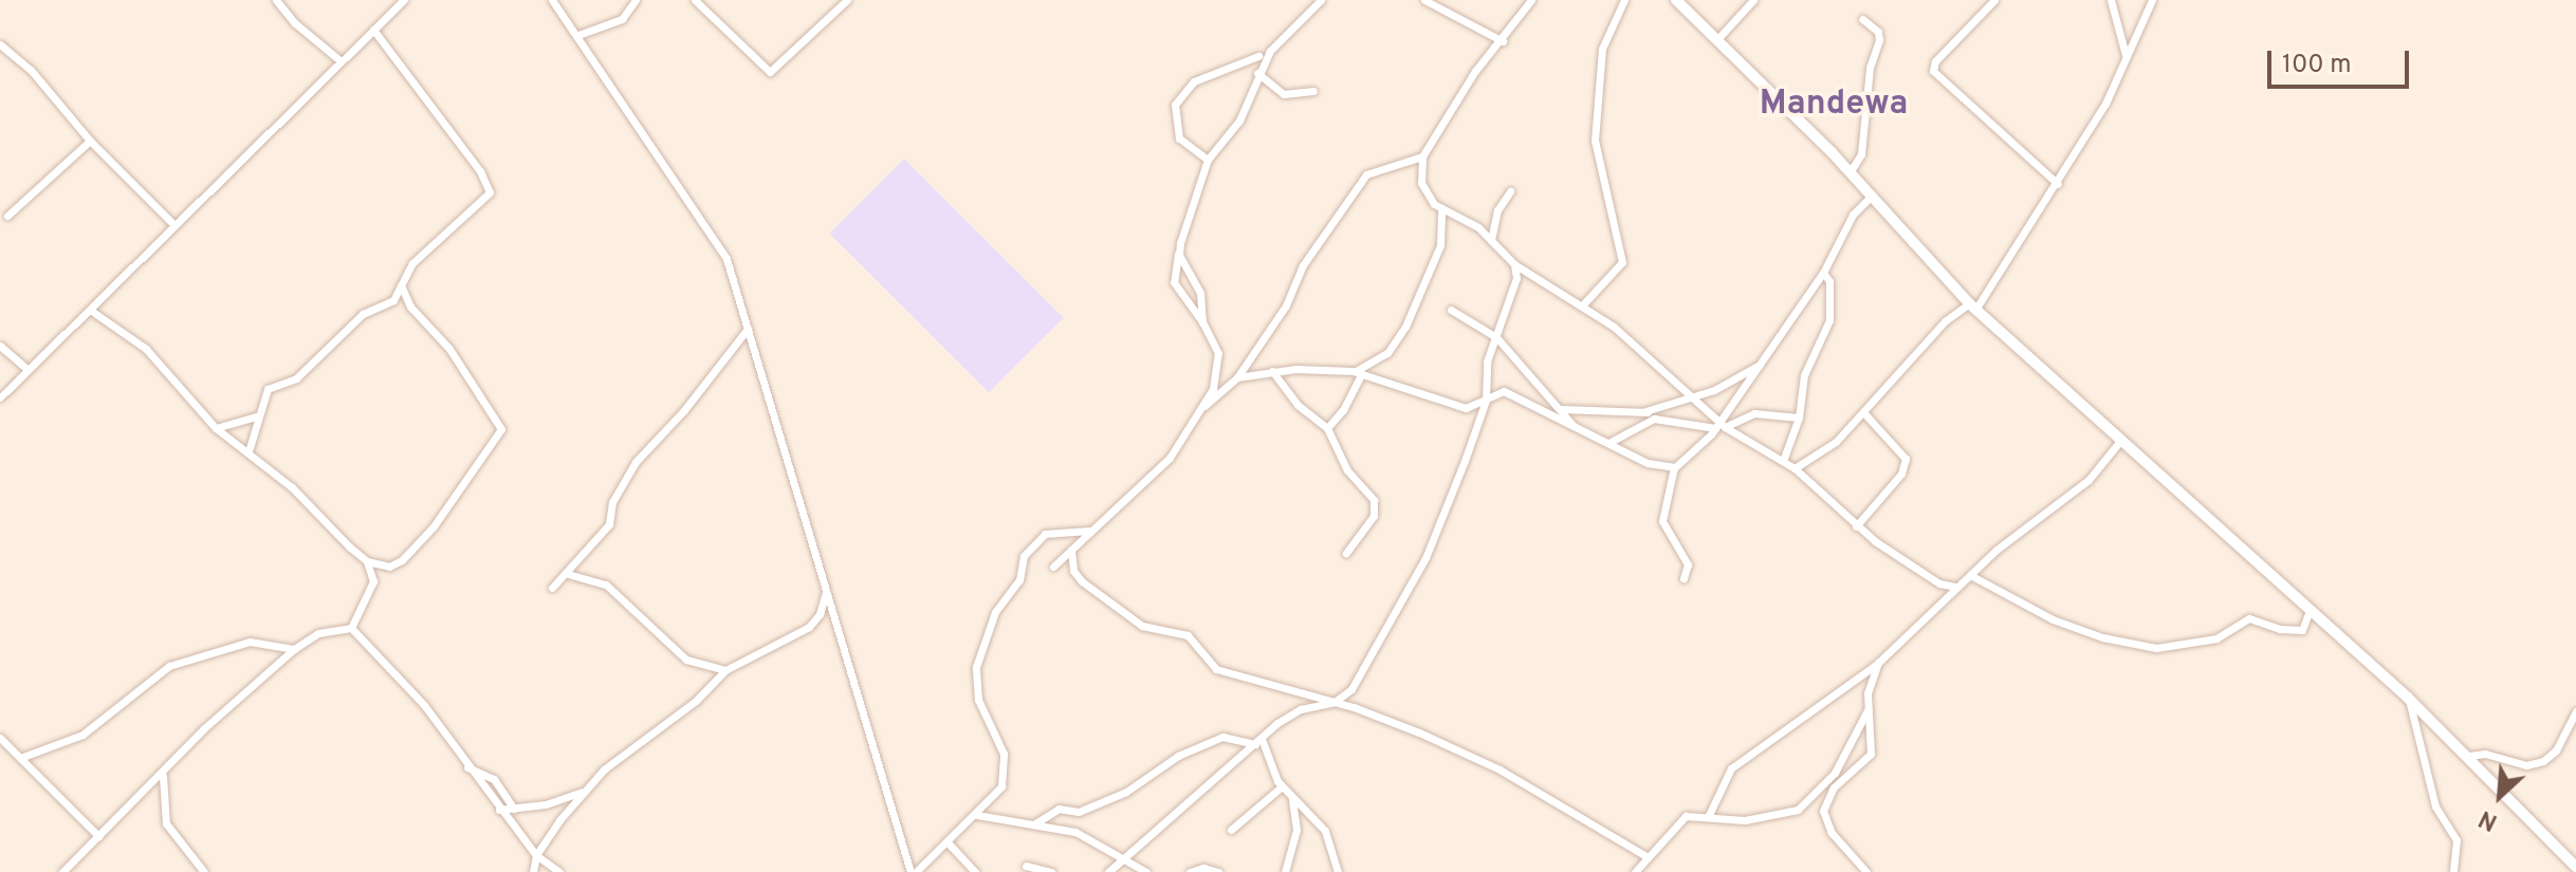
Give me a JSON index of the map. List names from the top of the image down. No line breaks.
{"districts":["Mandewa"],"scale_bar":"100 m","north":"bottom left"}
